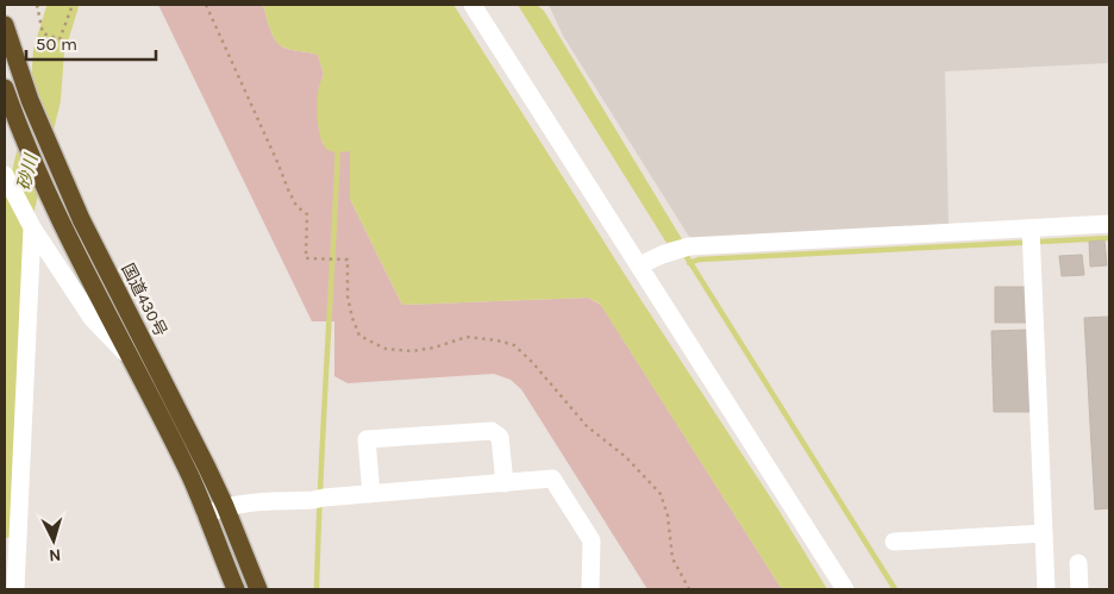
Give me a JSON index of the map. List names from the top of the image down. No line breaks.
{"streets":{"highway":["国道430号"]},"water":["砂川"],"scale_bar":"50 m","north":"bottom"}
